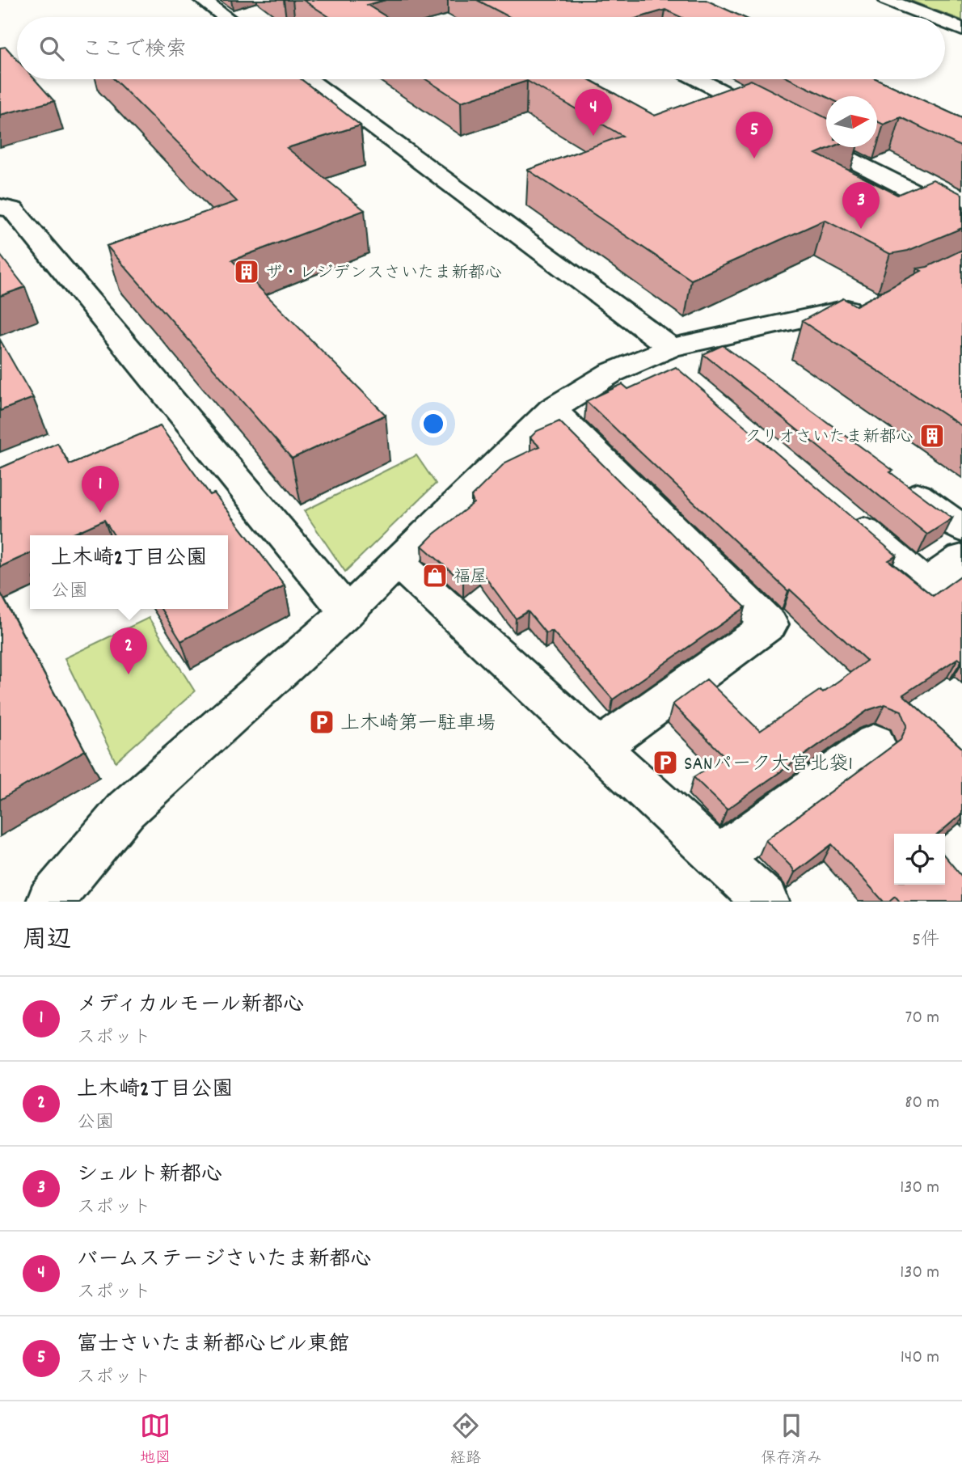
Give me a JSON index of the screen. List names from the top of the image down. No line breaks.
{"places":{"building":["ザ・レジデンスさいたま新都心","クリオさいたま新都心"],"shop":["福屋"],"parking":["上木崎第一駐車場","SANパーク大宮北袋1"]},"north":"right","page":{"search":"ここで検索","pins":["4","5","3","1","2"],"popup":["上木崎2丁目公園","公園"],"heading":["周辺","5件"],"list":[{"mark":"1","name":"メディカルモール新都心","note":"スポット","value":"70 m"},{"mark":"2","name":"上木崎2丁目公園","note":"公園","value":"80 m"},{"mark":"3","name":"シェルト新都心","note":"スポット","value":"130 m"},{"mark":"4","name":"バームステージさいたま新都心","note":"スポット","value":"130 m"},{"mark":"5","name":"富士さいたま新都心ビル東館","note":"スポット","value":"140 m"}],"nav":["地図","経路","保存済み"]}}
